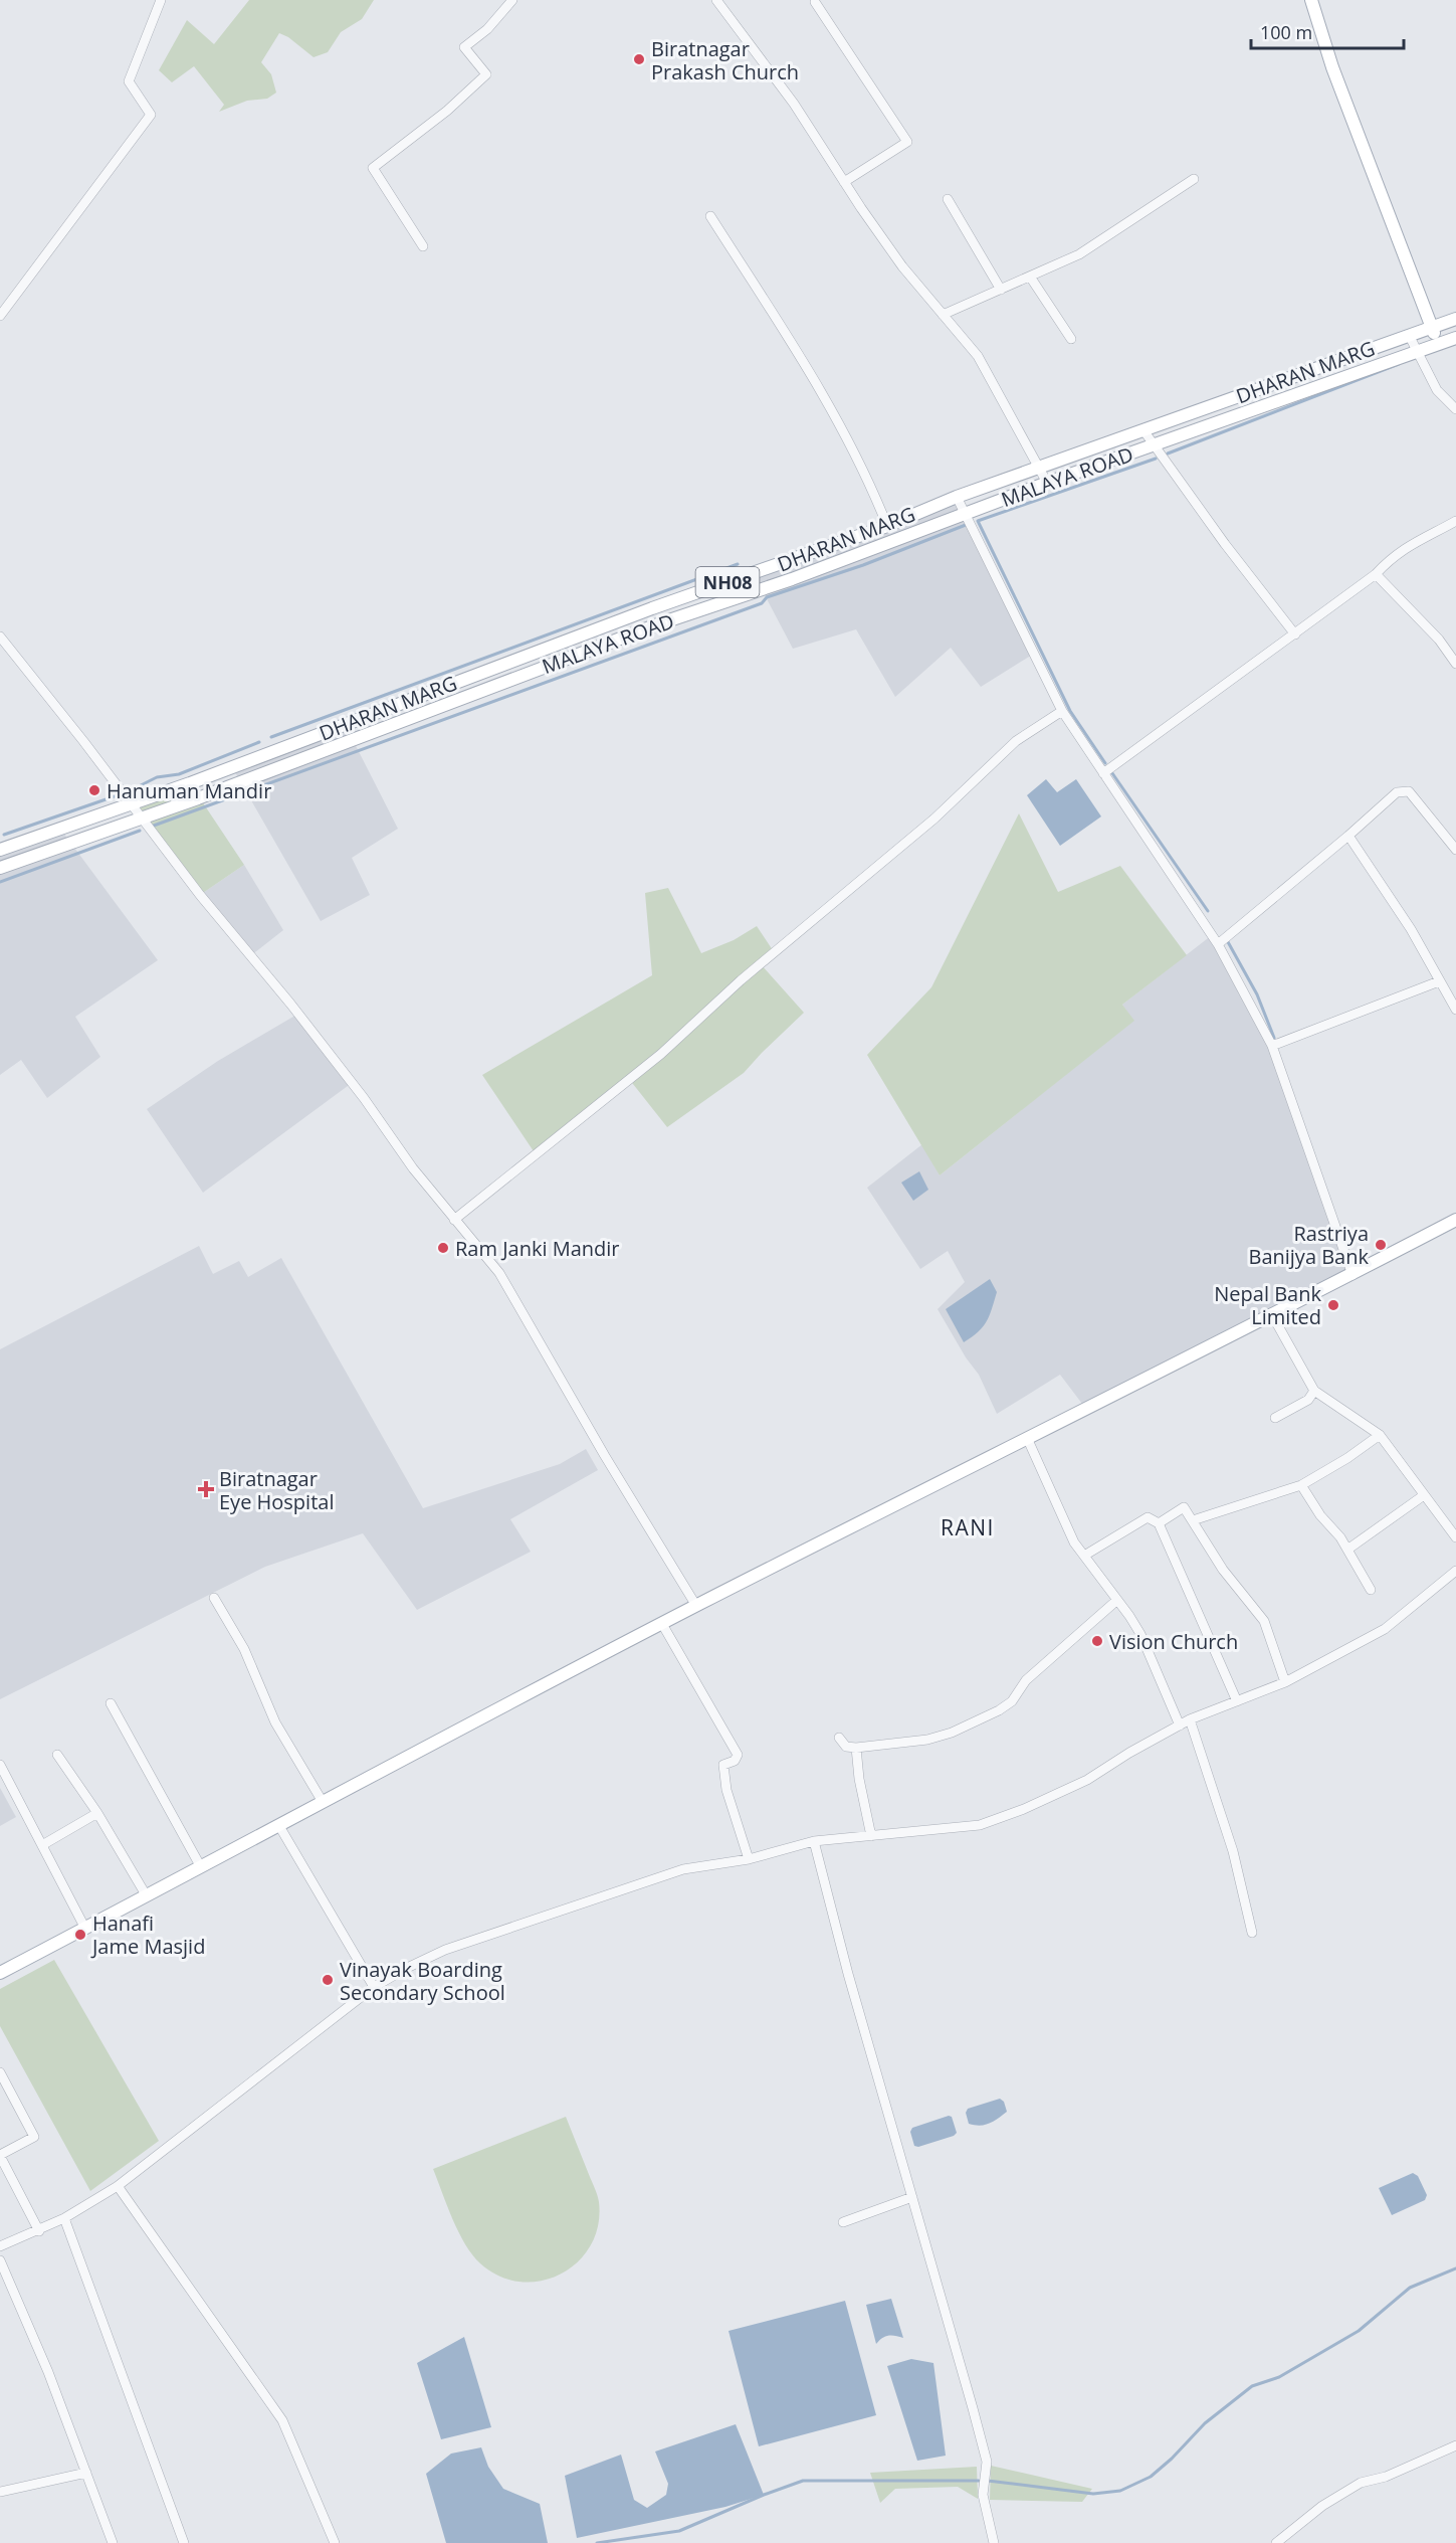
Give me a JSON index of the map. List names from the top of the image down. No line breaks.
{"streets":{"main road":["DHARAN MARG","MALAYA ROAD","NH08"]},"districts":["RANI"],"places":{"other":["Biratnagar Prakash Church","Hanuman Mandir","Rastriya Banijya Bank","Ram Janki Mandir","Nepal Bank Limited","Vision Church","Hanafi Jame Masjid","Vinayak Boarding Secondary School"],"health":["Biratnagar Eye Hospital"]},"scale_bar":"100 m"}
